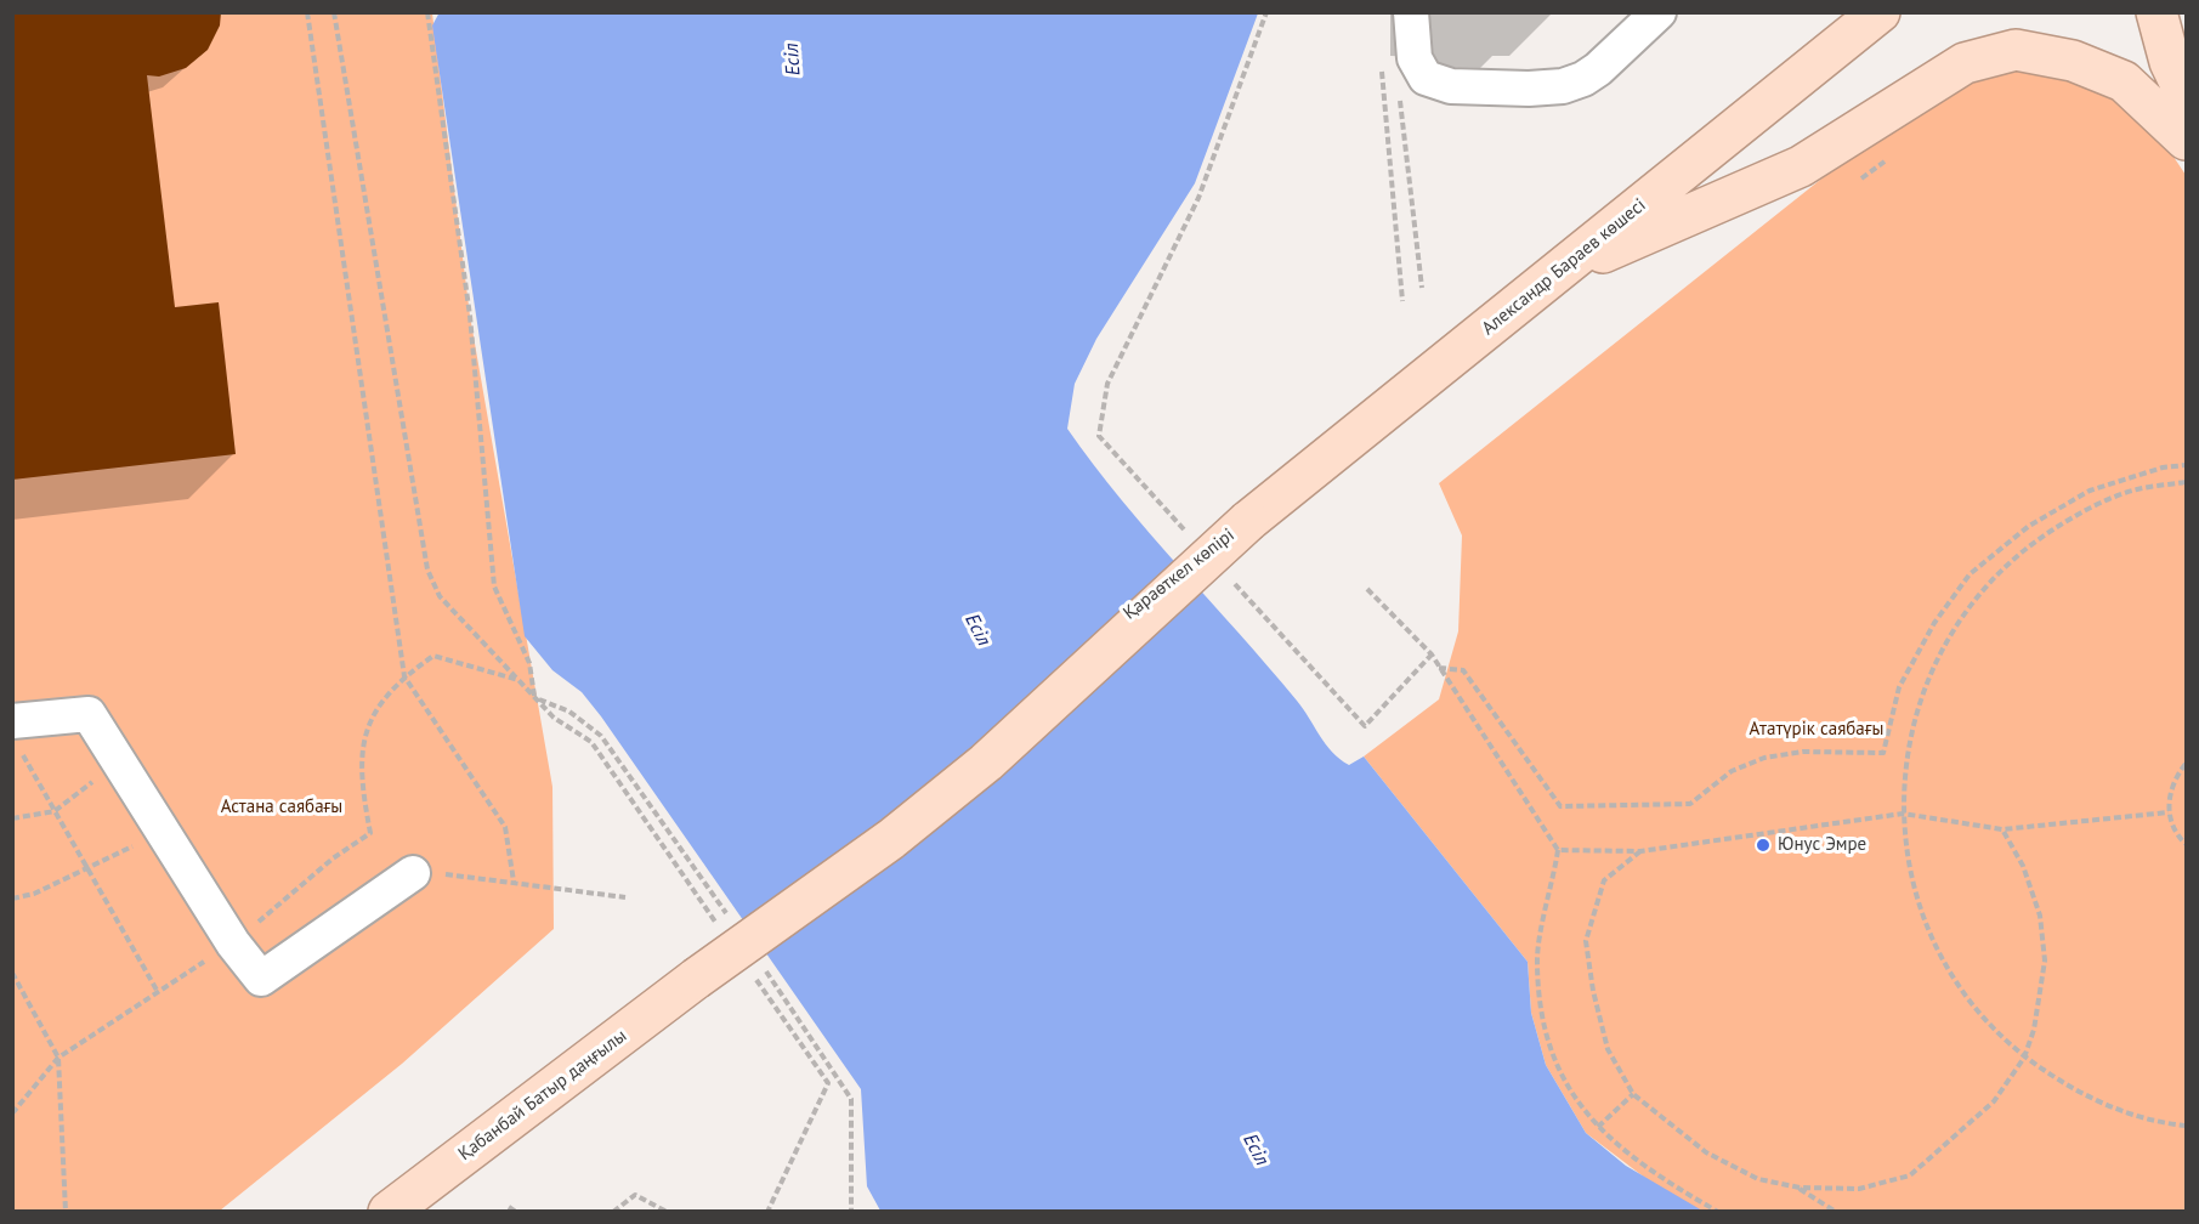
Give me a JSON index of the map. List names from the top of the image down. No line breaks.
{"streets":{"main road":["Александр Бараев көшесі","Қараөткел көпірі","Қабанбай Батыр даңғылы"]},"crossings":[["Александр Бараев көшесі","Қараөткел көпірі"],["Қараөткел көпірі","Қабанбай Батыр даңғылы"]],"water":["Есіл"],"parks":["Ататүрік саябағы","Астана саябағы"],"places":["Юнус Эмре"]}
